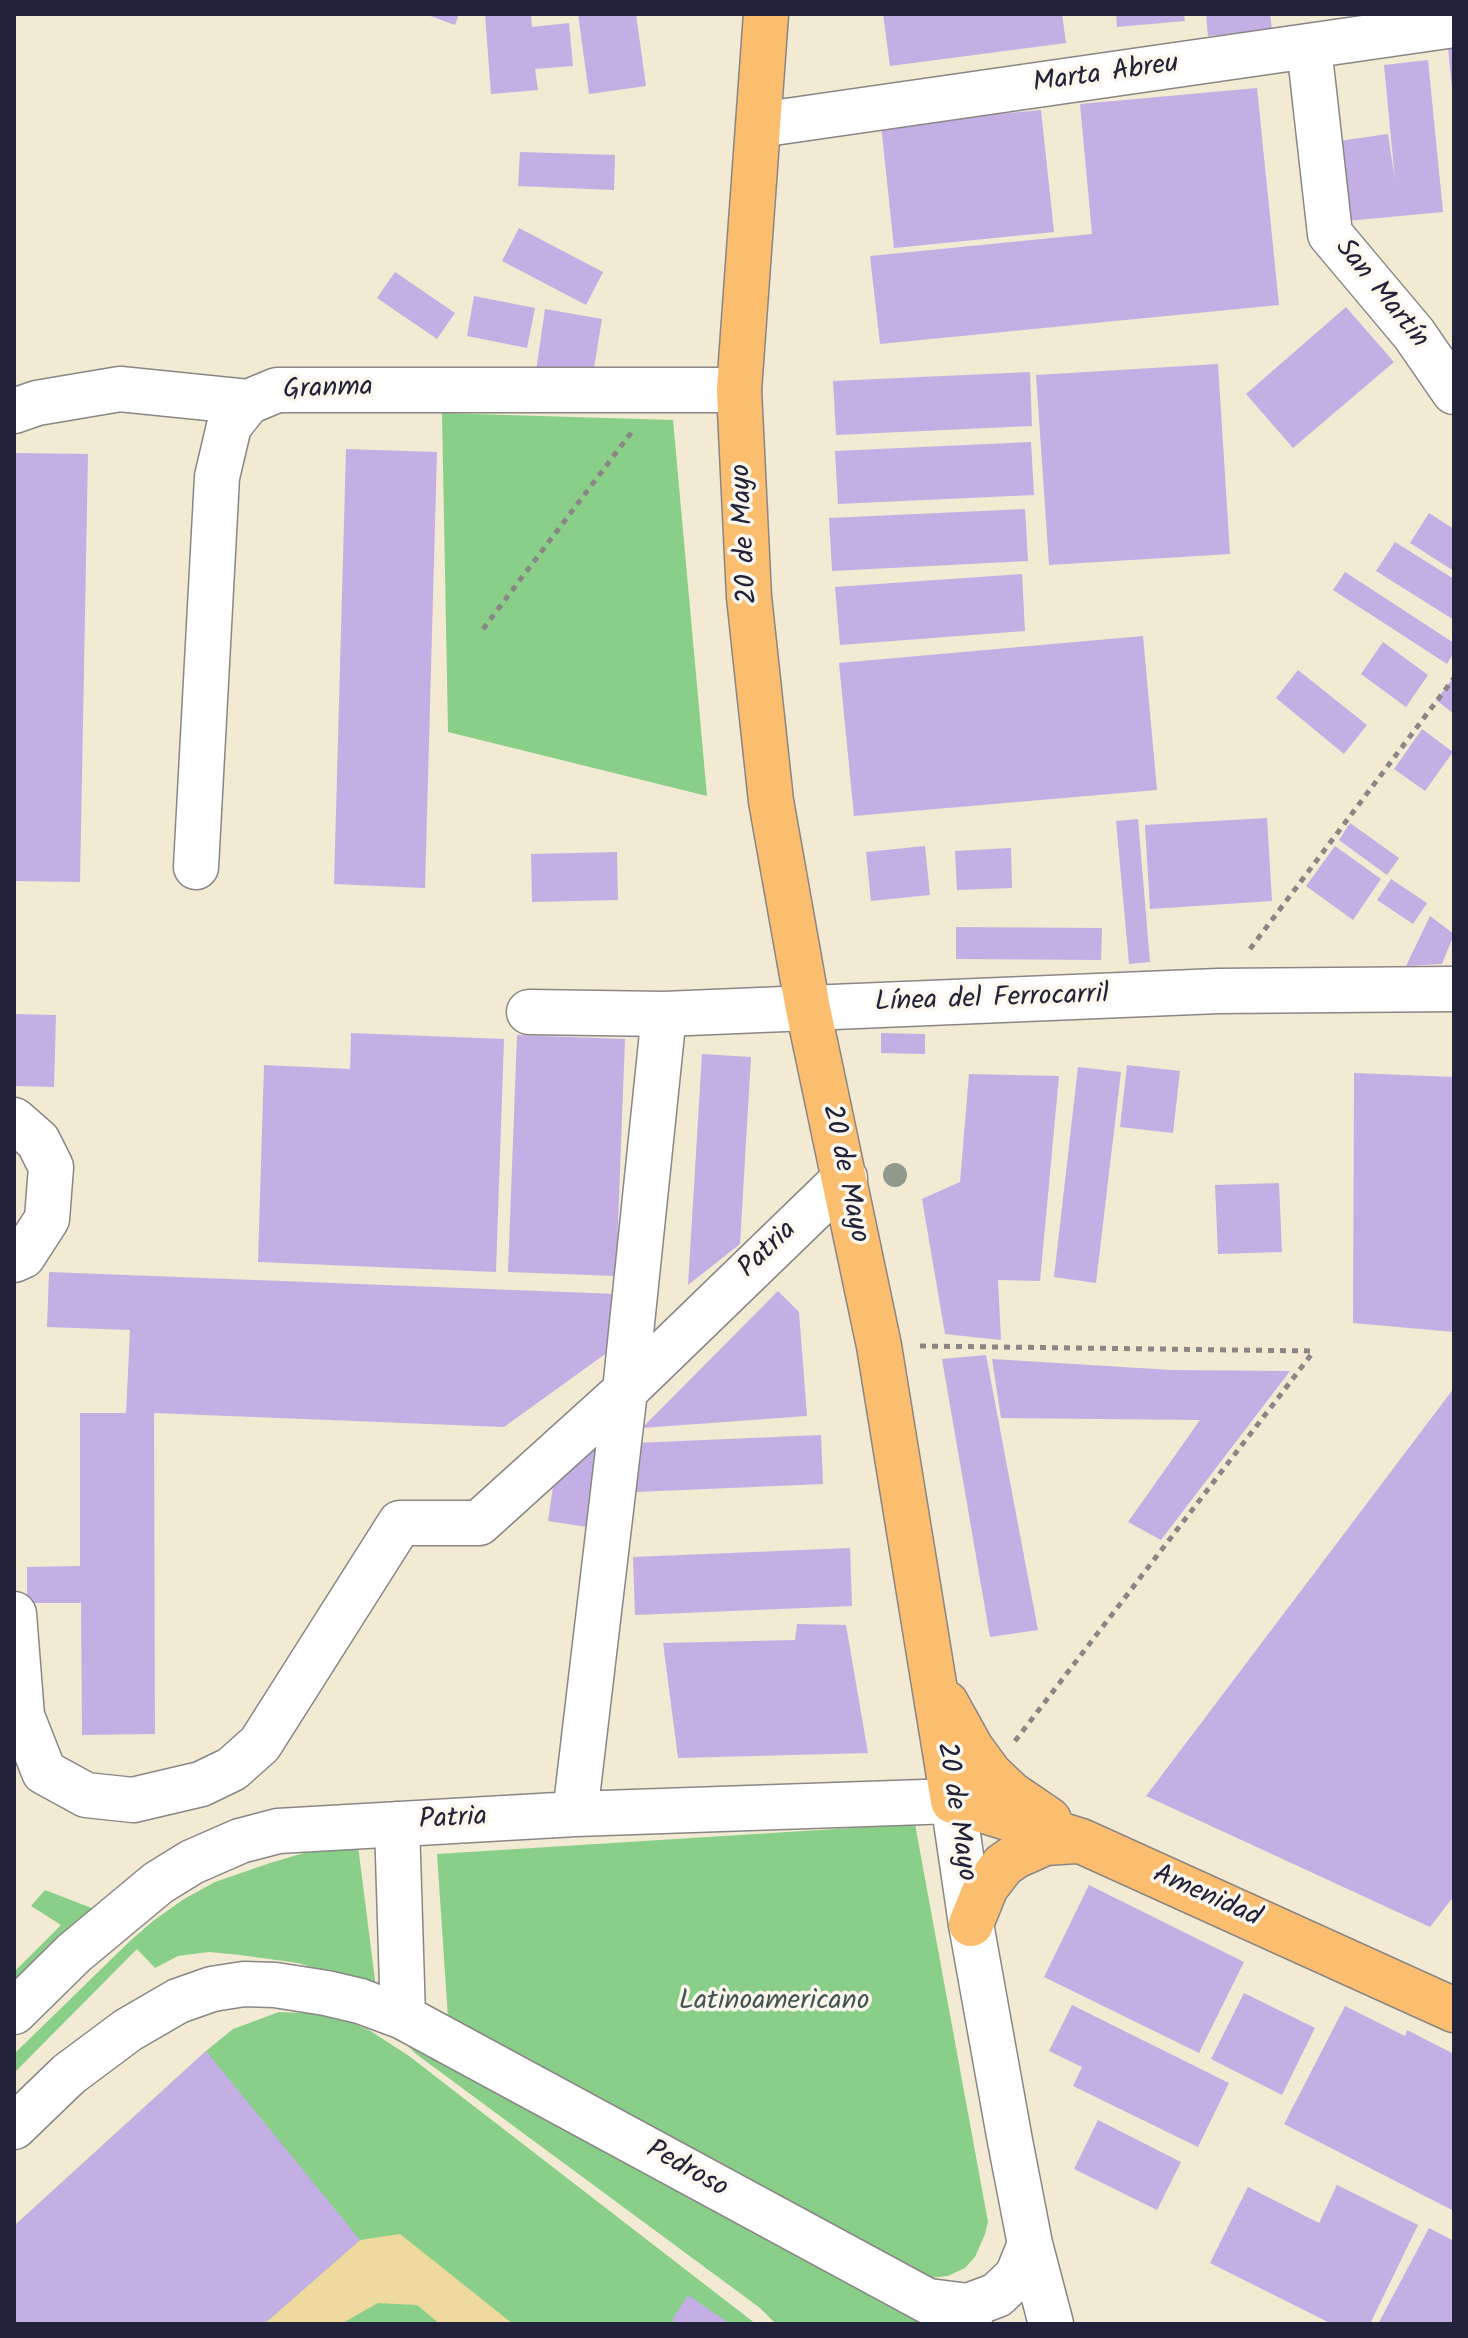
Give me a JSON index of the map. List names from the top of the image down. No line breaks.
{"streets":{"main road":["20 de Mayo","Amenidad"],"street":["Marta Abreu","San Martín","Granma","Línea del Ferrocarril","Patria","Pedroso"]},"crossings":[["Marta Abreu","San Martín"],["Marta Abreu","20 de Mayo"],["Granma","20 de Mayo"],["20 de Mayo","Línea del Ferrocarril"],["20 de Mayo","Patria"],["20 de Mayo","Amenidad"],["Patria","Amenidad"]],"parks":["Latinoamericano"]}
